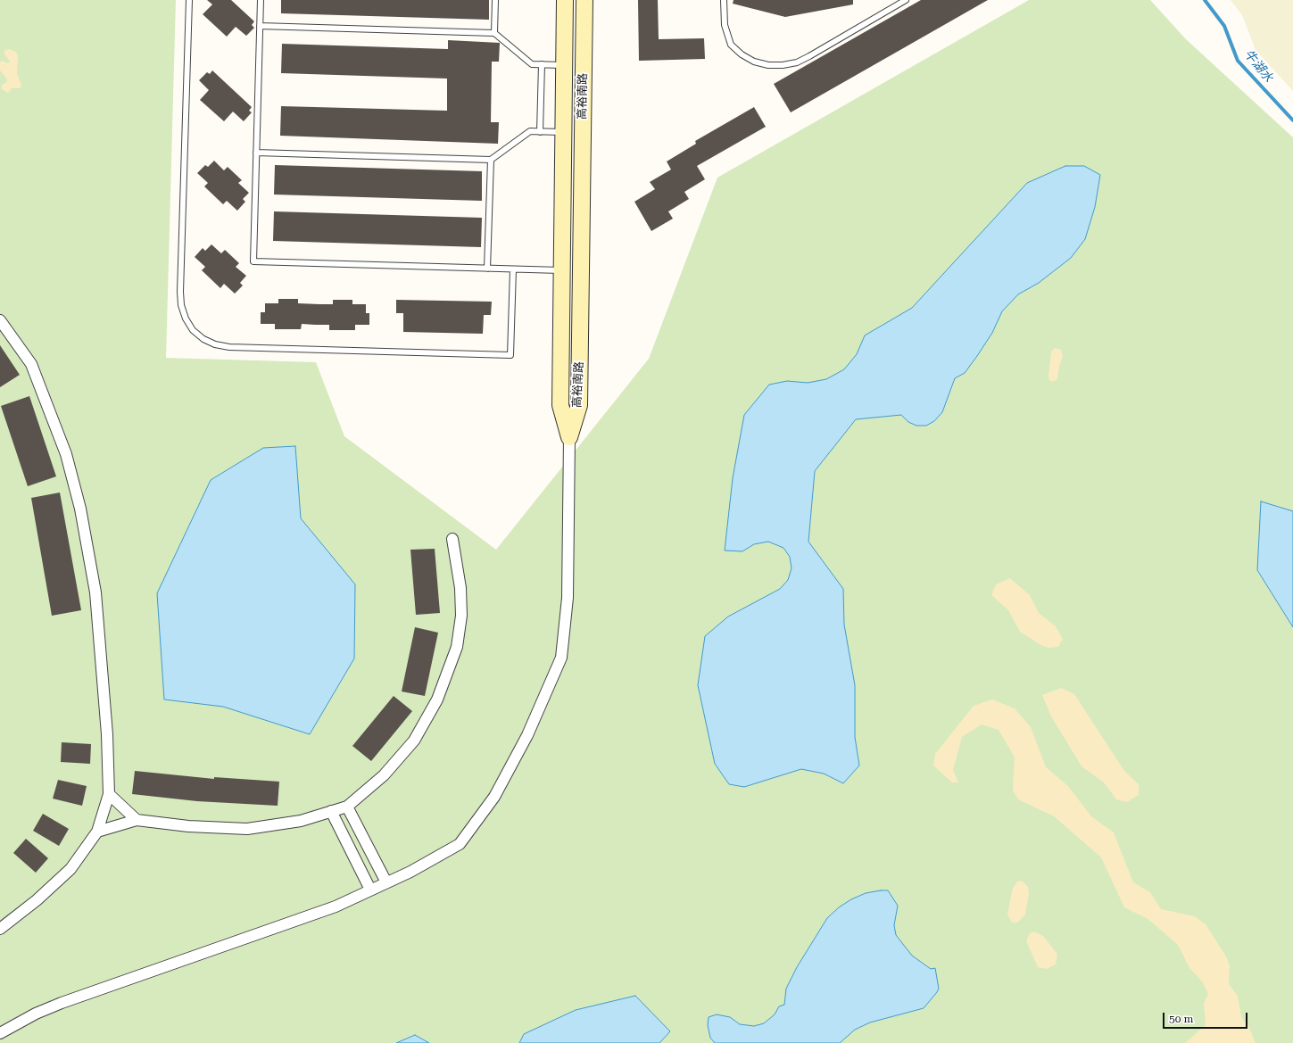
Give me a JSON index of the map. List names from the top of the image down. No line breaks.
{"streets":{"street":["高裕南路"]},"water":["牛湖水"],"scale_bar":"50 m"}
